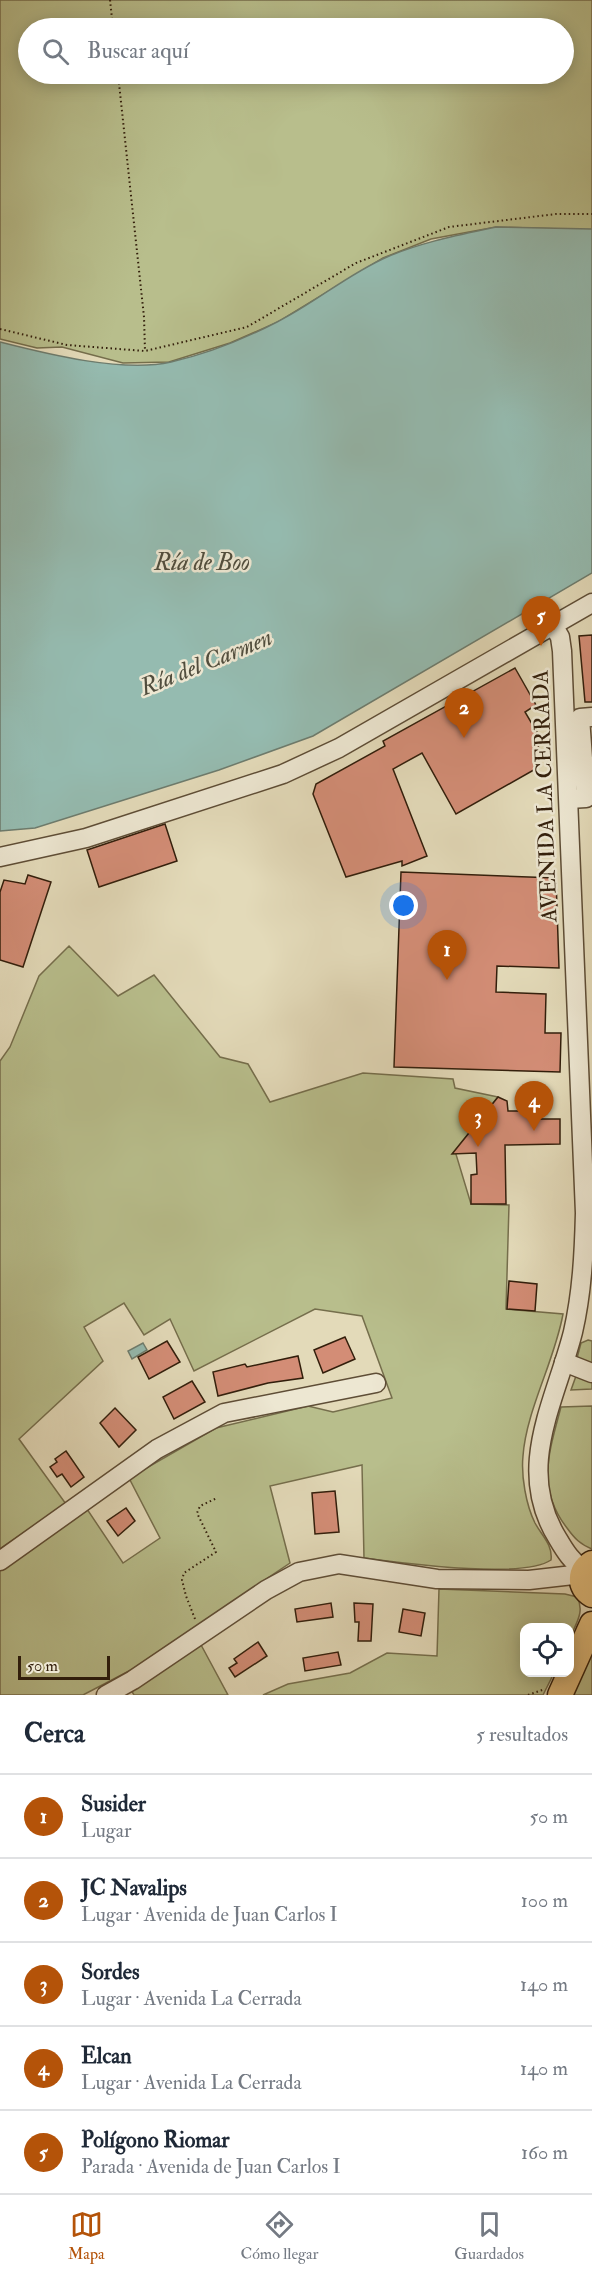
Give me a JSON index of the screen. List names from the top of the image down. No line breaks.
{"streets":{"street":["AVENIDA LA CERRADA"]},"water":["Ría de Boo","Ría del Carmen"],"scale_bar":"50 m","page":{"search":"Buscar aquí","pins":["5","2","1","4","3"],"scale":"50 m","heading":["Cerca","5 resultados"],"list":[{"mark":"1","name":"Susider","note":"Lugar","value":"50 m"},{"mark":"2","name":"JC Navalips","note":"Lugar · Avenida de Juan Carlos I","value":"100 m"},{"mark":"3","name":"Sordes","note":"Lugar · Avenida La Cerrada","value":"140 m"},{"mark":"4","name":"Elcan","note":"Lugar · Avenida La Cerrada","value":"140 m"},{"mark":"5","name":"Polígono Riomar","note":"Parada · Avenida de Juan Carlos I","value":"160 m"}],"nav":["Mapa","Cómo llegar","Guardados"]}}
